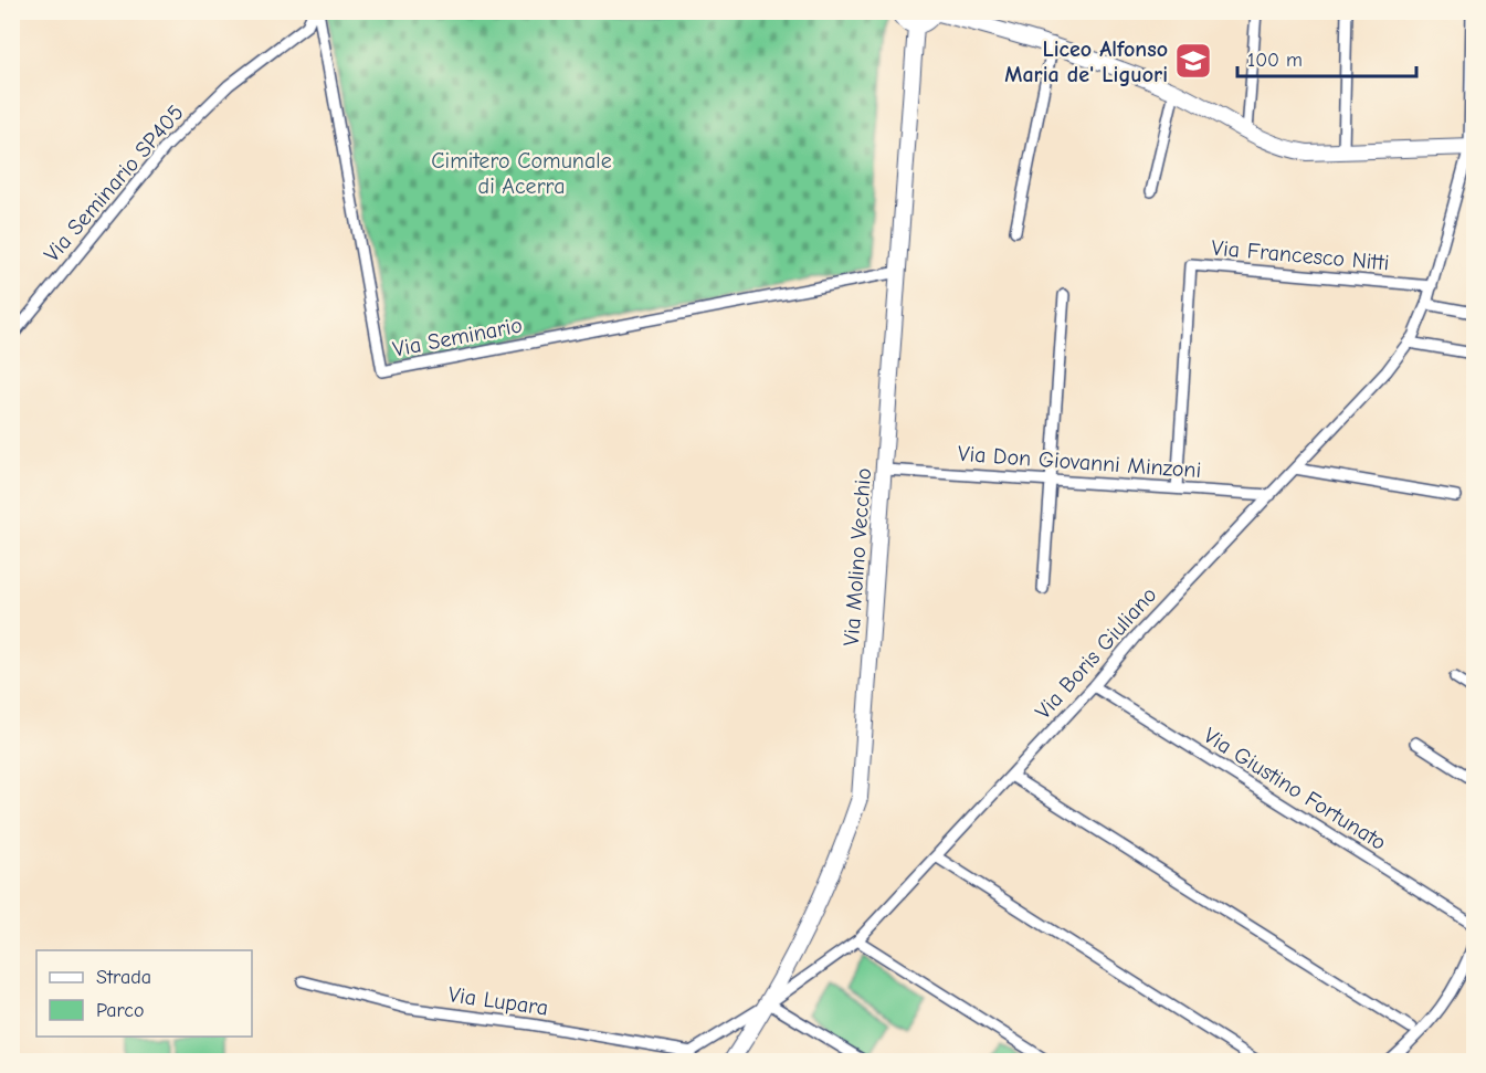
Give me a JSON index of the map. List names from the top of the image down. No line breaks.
{"streets":{"street":["Via Seminario SP405","Via Francesco Nitti","Via Seminario","Via Don Giovanni Minzoni","Via Molino Vecchio","Via Boris Giuliano","Via Giustino Fortunato","Via Lupara"]},"crossings":[["Via Seminario SP405","Via Seminario"],["Via Francesco Nitti","Via Don Giovanni Minzoni"],["Via Francesco Nitti","Via Boris Giuliano"],["Via Seminario","Via Molino Vecchio"],["Via Don Giovanni Minzoni","Via Molino Vecchio"],["Via Don Giovanni Minzoni","Via Boris Giuliano"],["Via Molino Vecchio","Via Boris Giuliano"],["Via Boris Giuliano","Via Giustino Fortunato"],["Via Boris Giuliano","Via Lupara"]],"parks":["Cimitero Comunale di Acerra"],"places":{"school or university":["Liceo Alfonso Maria de' Liguori"]},"legend":["Strada","Parco"],"scale_bar":"100 m"}
